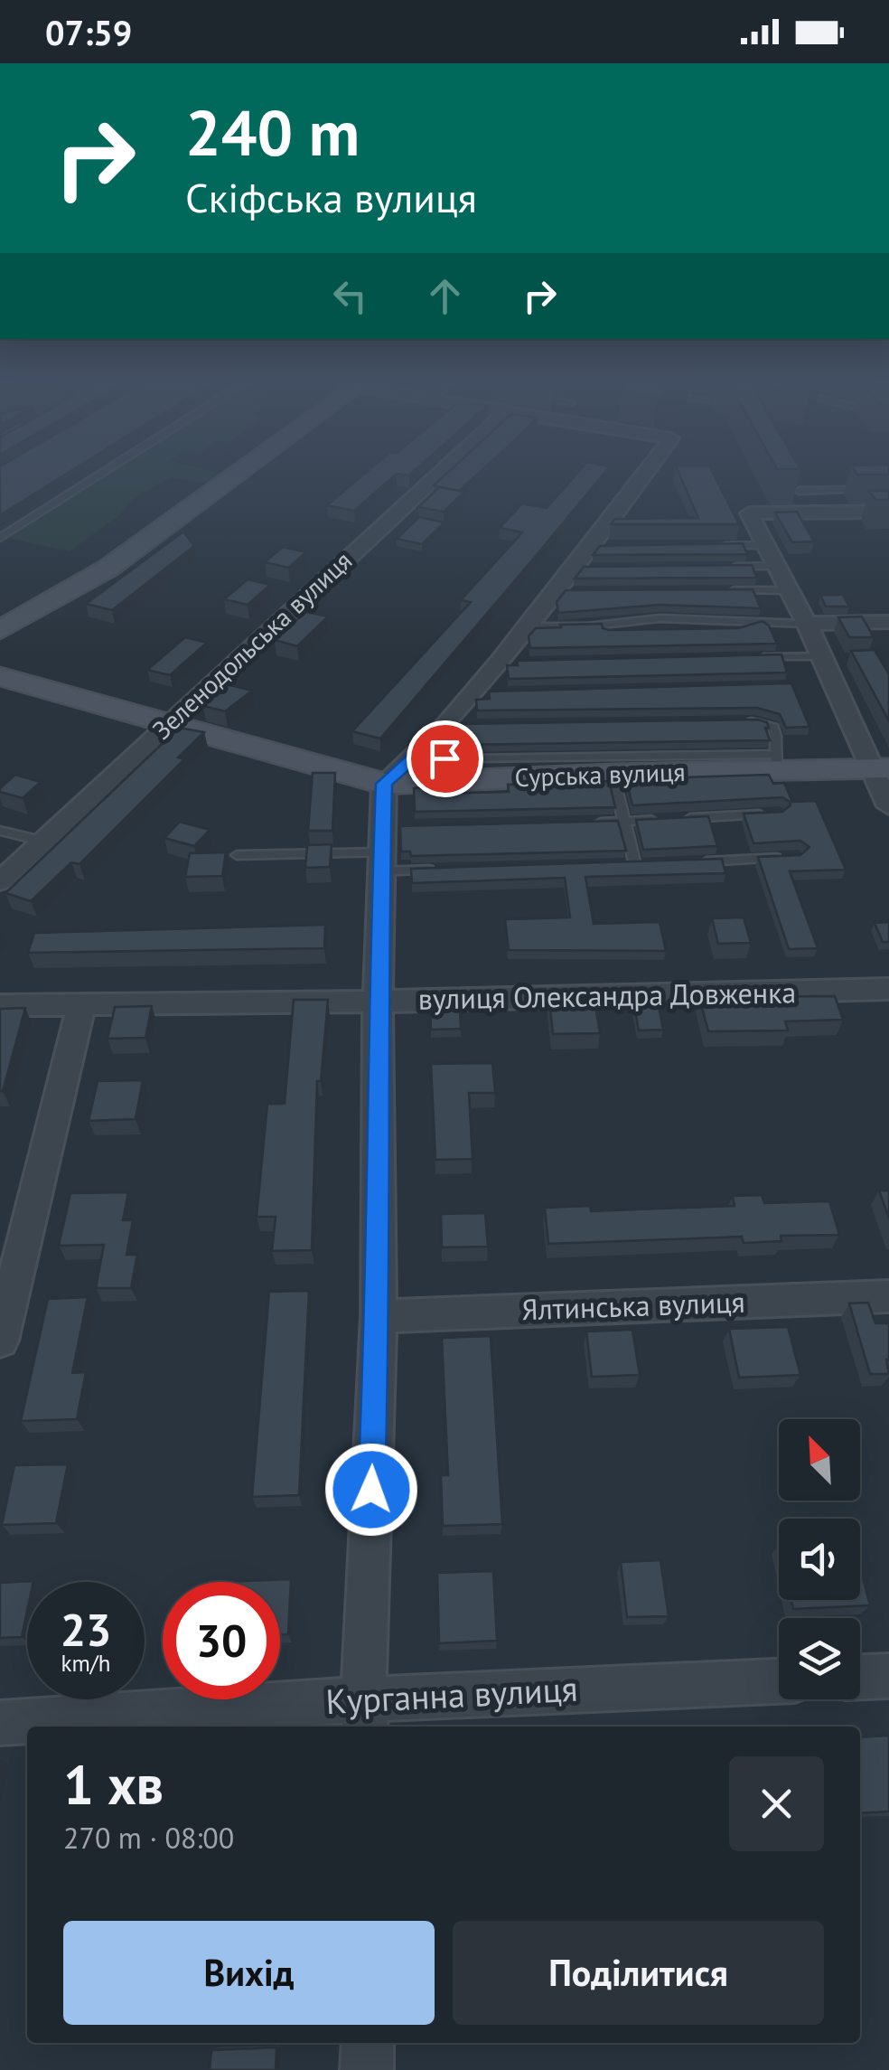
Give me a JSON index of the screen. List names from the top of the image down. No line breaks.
{"streets":{"street":["Зеленодольська вулиця","Сурська вулиця","вулиця Олександра Довженка","Ялтинська вулиця","Курганна вулиця"]},"crossings":[["Зеленодольська вулиця","Сурська вулиця"]],"north":"top left","page":{"status":"07:59","turn":["240 m","Скіфська вулиця"],"speed":"23 km/h","limit":"30","heading":["1 хв","270 m · 08:00"],"buttons":["Вихід","Поділитися"]}}
